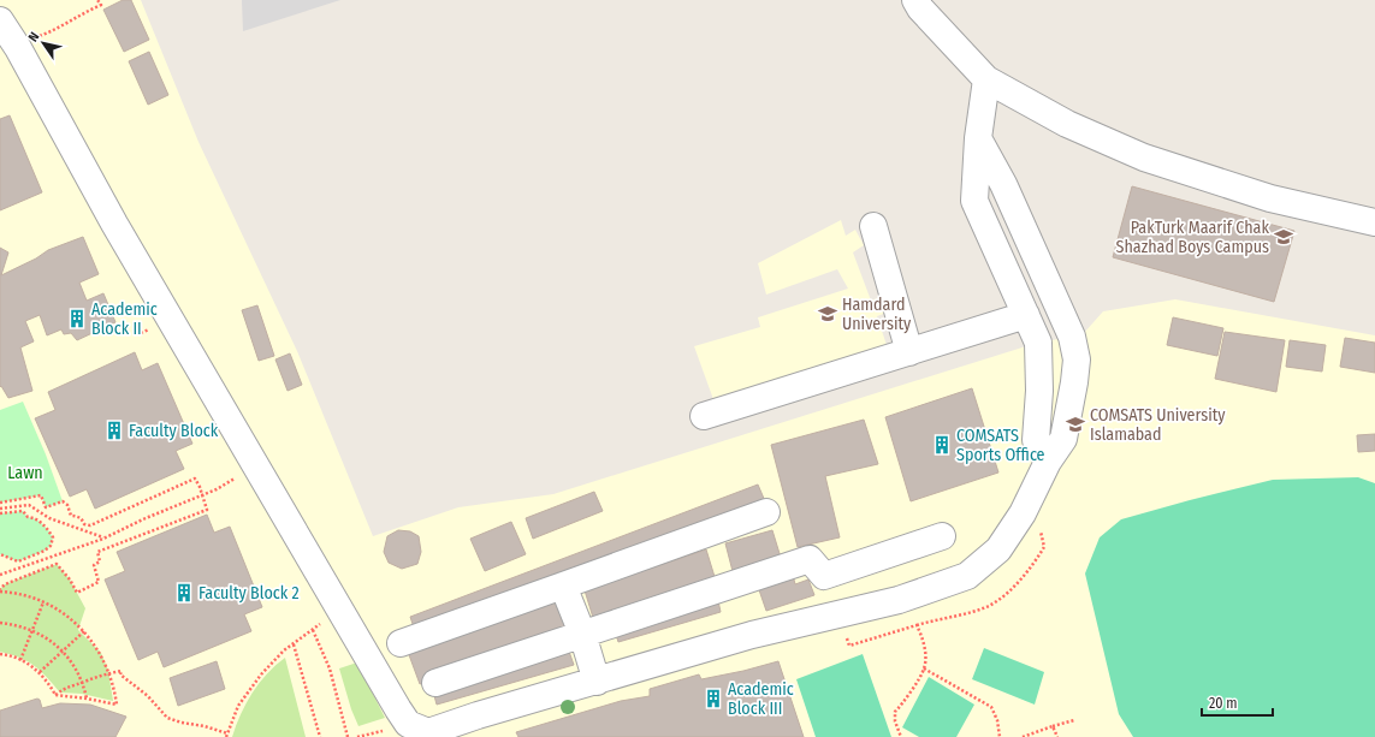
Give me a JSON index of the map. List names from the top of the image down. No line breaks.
{"parks":["Lawn"],"places":{"school or university":["PakTurk Maarif Chak Shazhad Boys Campus","Hamdard University","COMSATS University Islamabad"],"building":["Academic Block II","Faculty Block","COMSATS Sports Office","Faculty Block 2","Academic Block III"]},"scale_bar":"20 m","north":"top left"}
